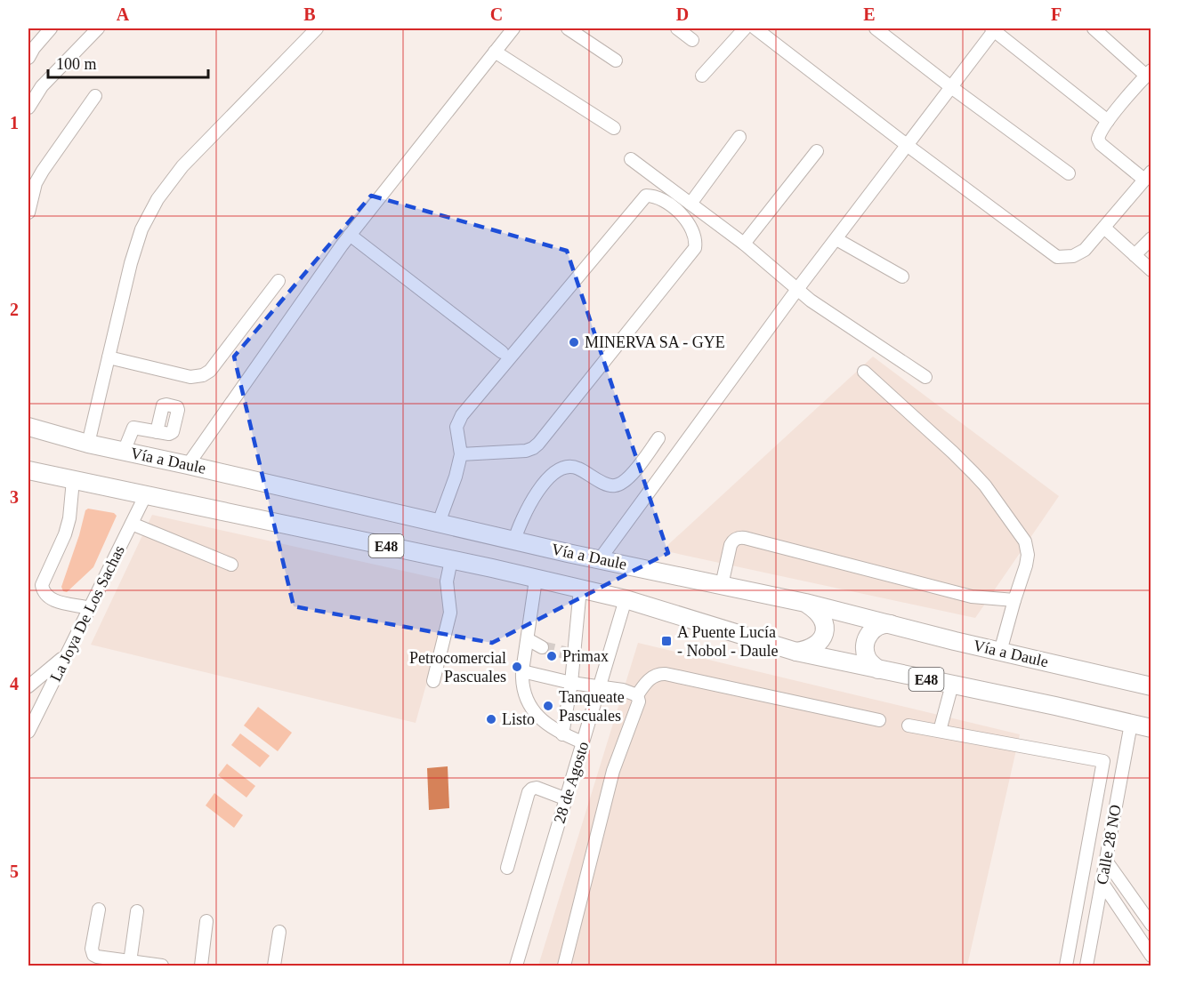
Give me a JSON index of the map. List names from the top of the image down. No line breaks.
{"streets":{"highway":["Vía a Daule","E48"],"street":["La Joya De Los Sachas","28 de Agosto","Calle 28 NO"]},"crossings":[["Vía a Daule","La Joya De Los Sachas"],["Vía a Daule","28 de Agosto"],["Vía a Daule","Calle 28 NO"]],"places":{"other":["MINERVA SA - GYE","Primax","Petrocomercial Pascuales","Tanqueate Pascuales","Listo"],"transit":["A Puente Lucía - Nobol - Daule"]},"scale_bar":"100 m","grid":{"columns":["A","B","C","D","E","F"],"rows":["1","2","3","4","5"]}}
